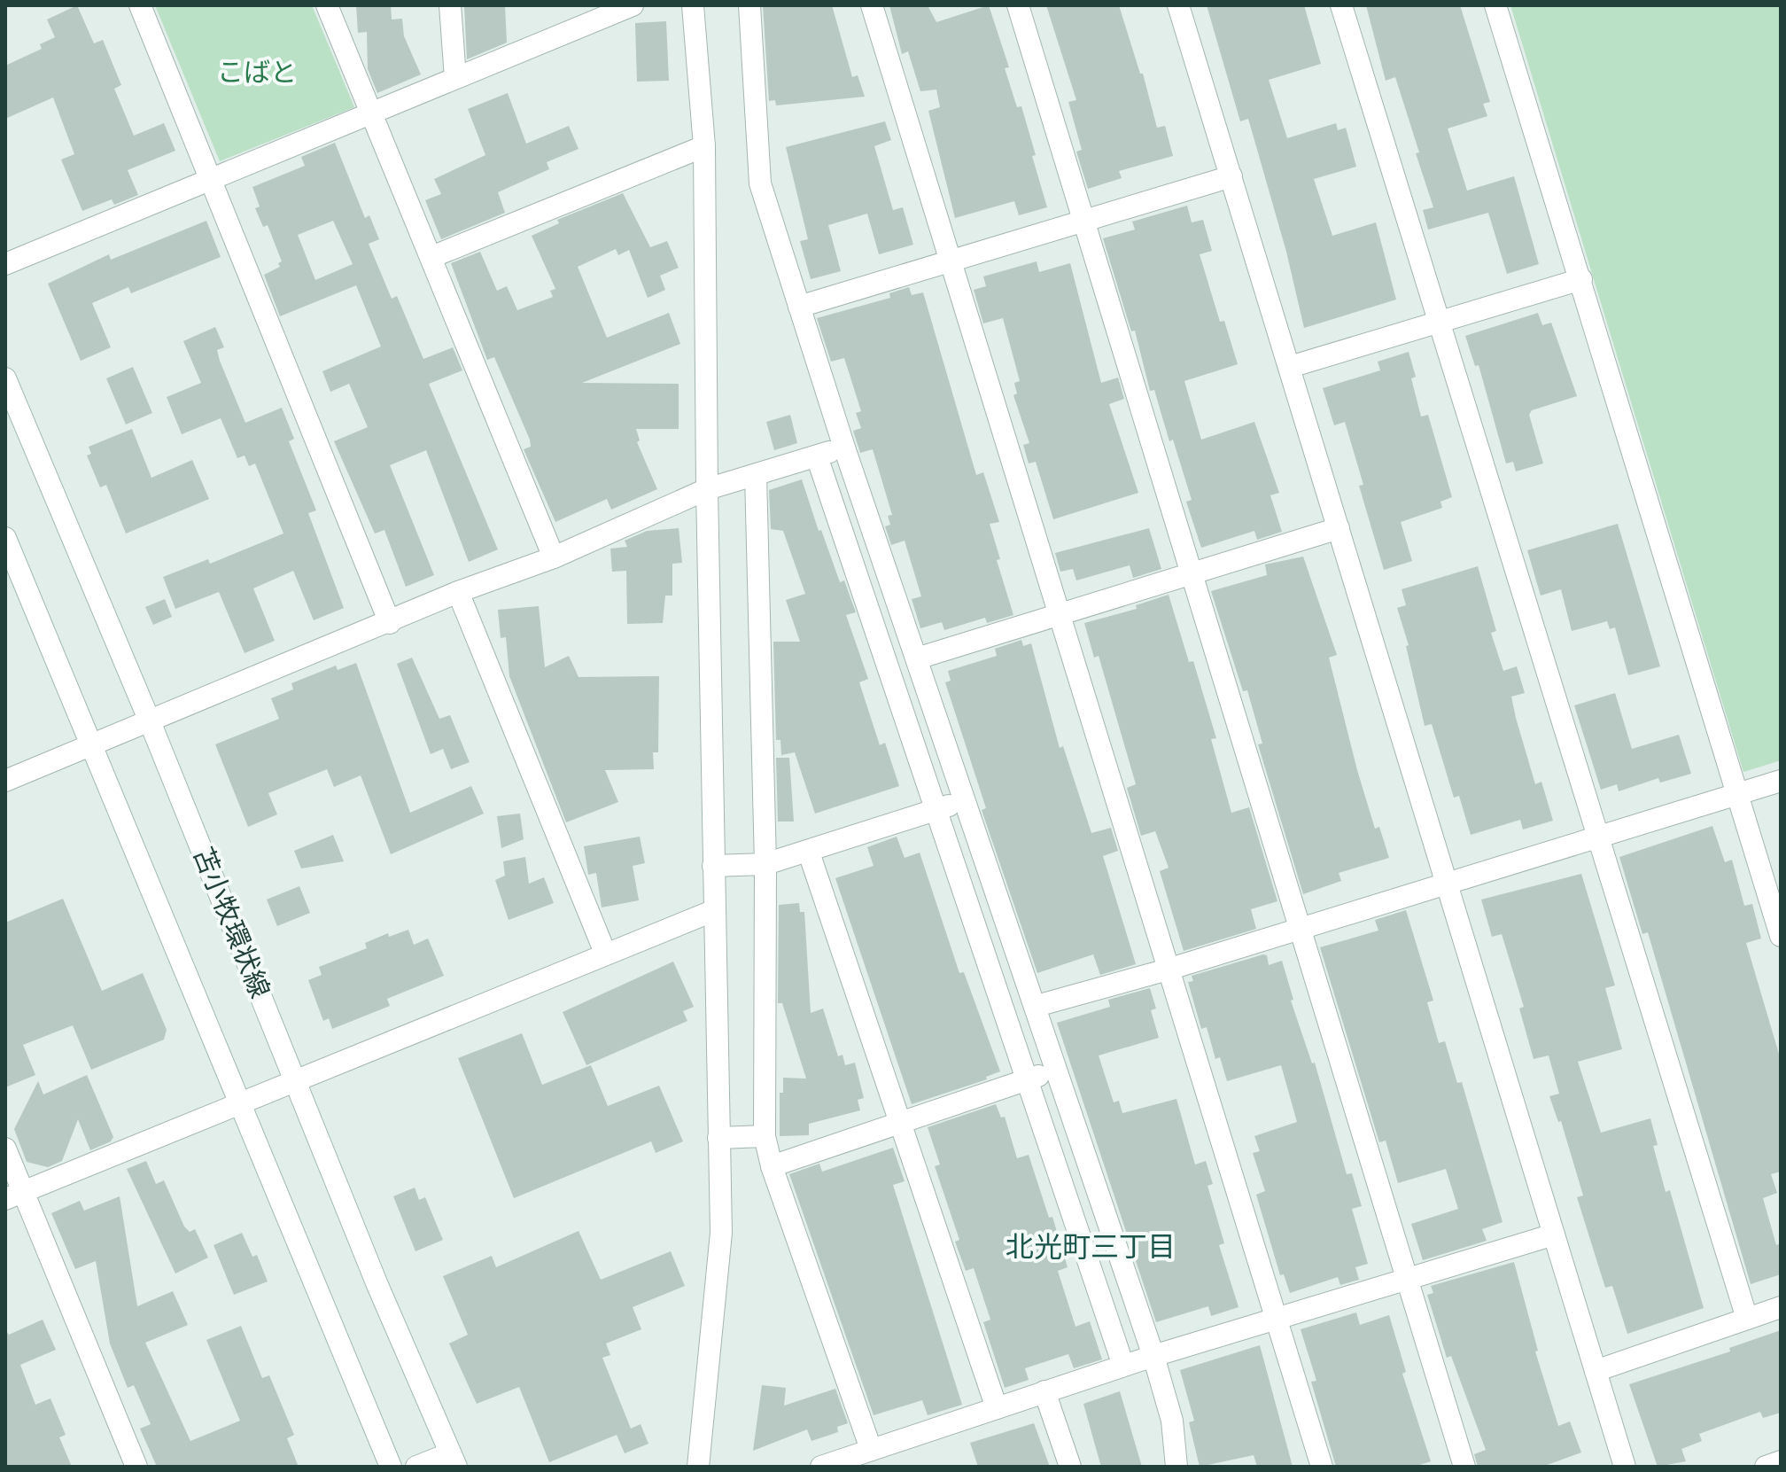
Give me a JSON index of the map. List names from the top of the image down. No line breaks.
{"streets":{"street":["苫小牧環状線"]},"districts":["北光町三丁目"],"parks":["こばと"]}
